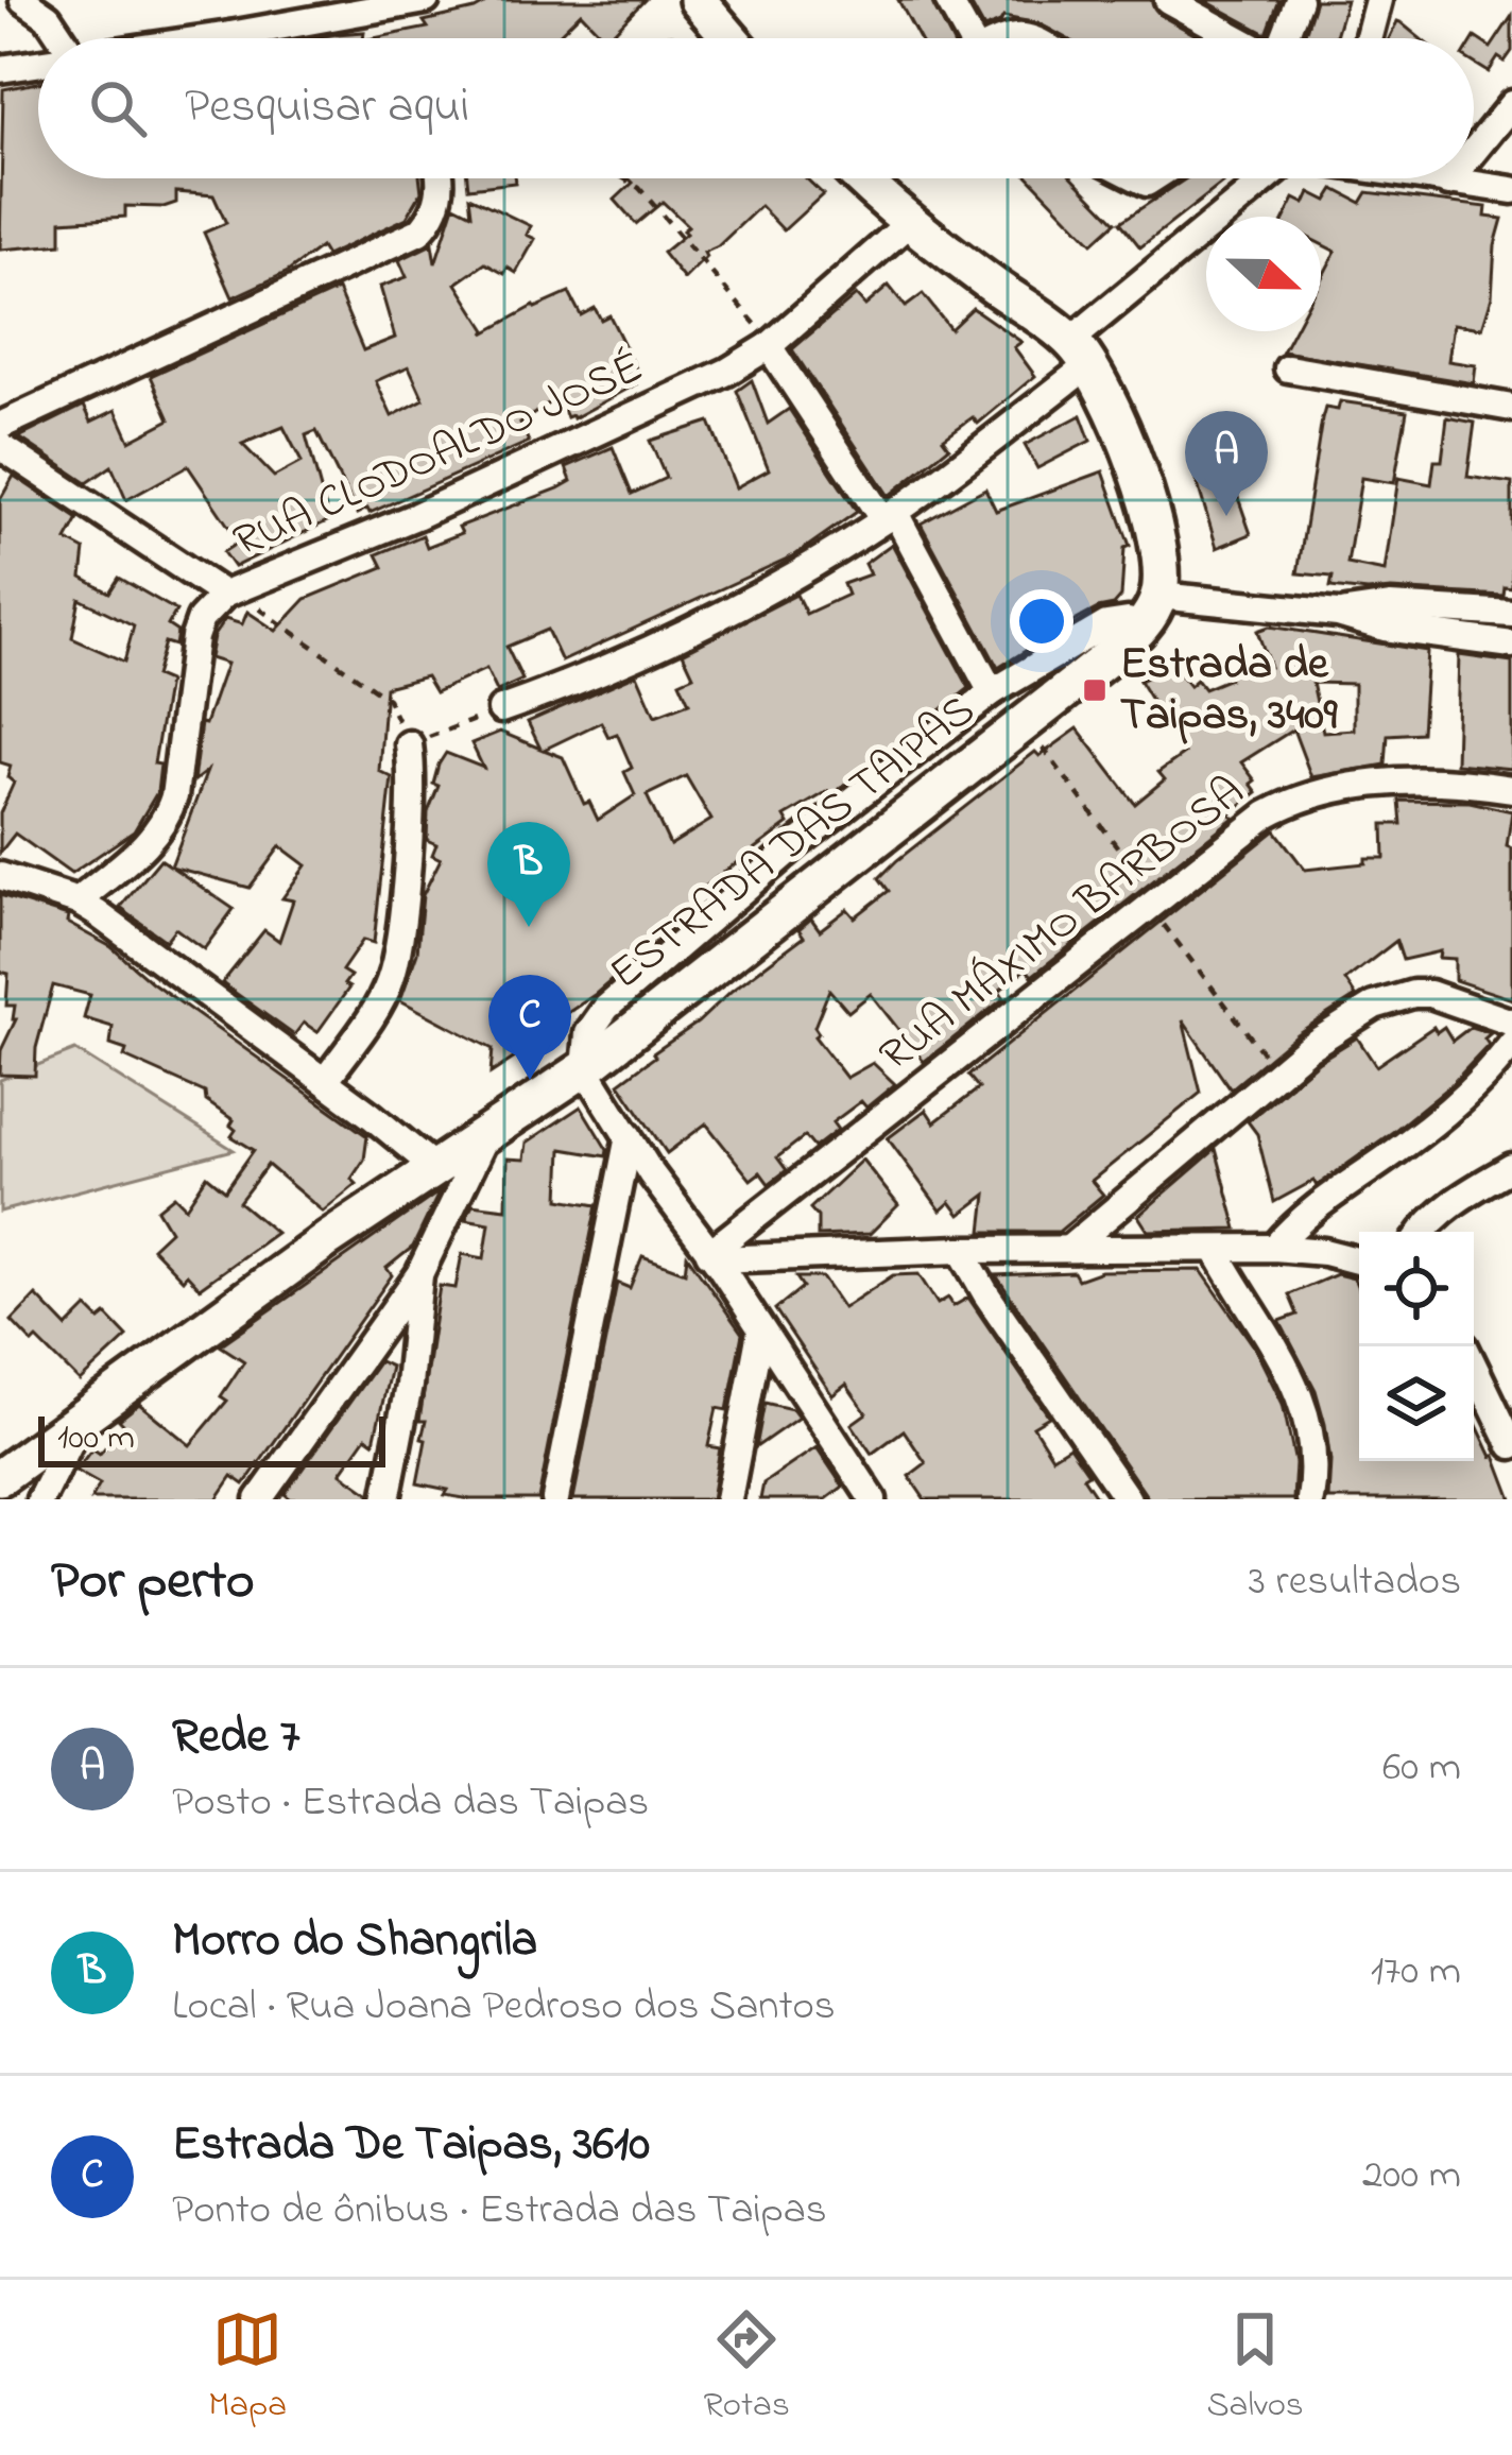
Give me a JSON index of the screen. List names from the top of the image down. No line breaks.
{"streets":{"main road":["ESTRADA DAS TAIPAS"],"street":["RUA CLODOALDO JOSÉ","RUA MÁXIMO BARBOSA"]},"places":{"transit":["Estrada de Taipas, 3409"]},"scale_bar":"100 m","north":"right","page":{"search":"Pesquisar aqui","pins":["A","B","C"],"scale":"100 m","heading":["Por perto","3 resultados"],"list":[{"mark":"A","name":"Rede 7","note":"Posto · Estrada das Taipas","value":"60 m"},{"mark":"B","name":"Morro do Shangrila","note":"Local · Rua Joana Pedroso dos Santos","value":"170 m"},{"mark":"C","name":"Estrada De Taipas, 3610","note":"Ponto de ônibus · Estrada das Taipas","value":"200 m"}],"nav":["Mapa","Rotas","Salvos"]}}
